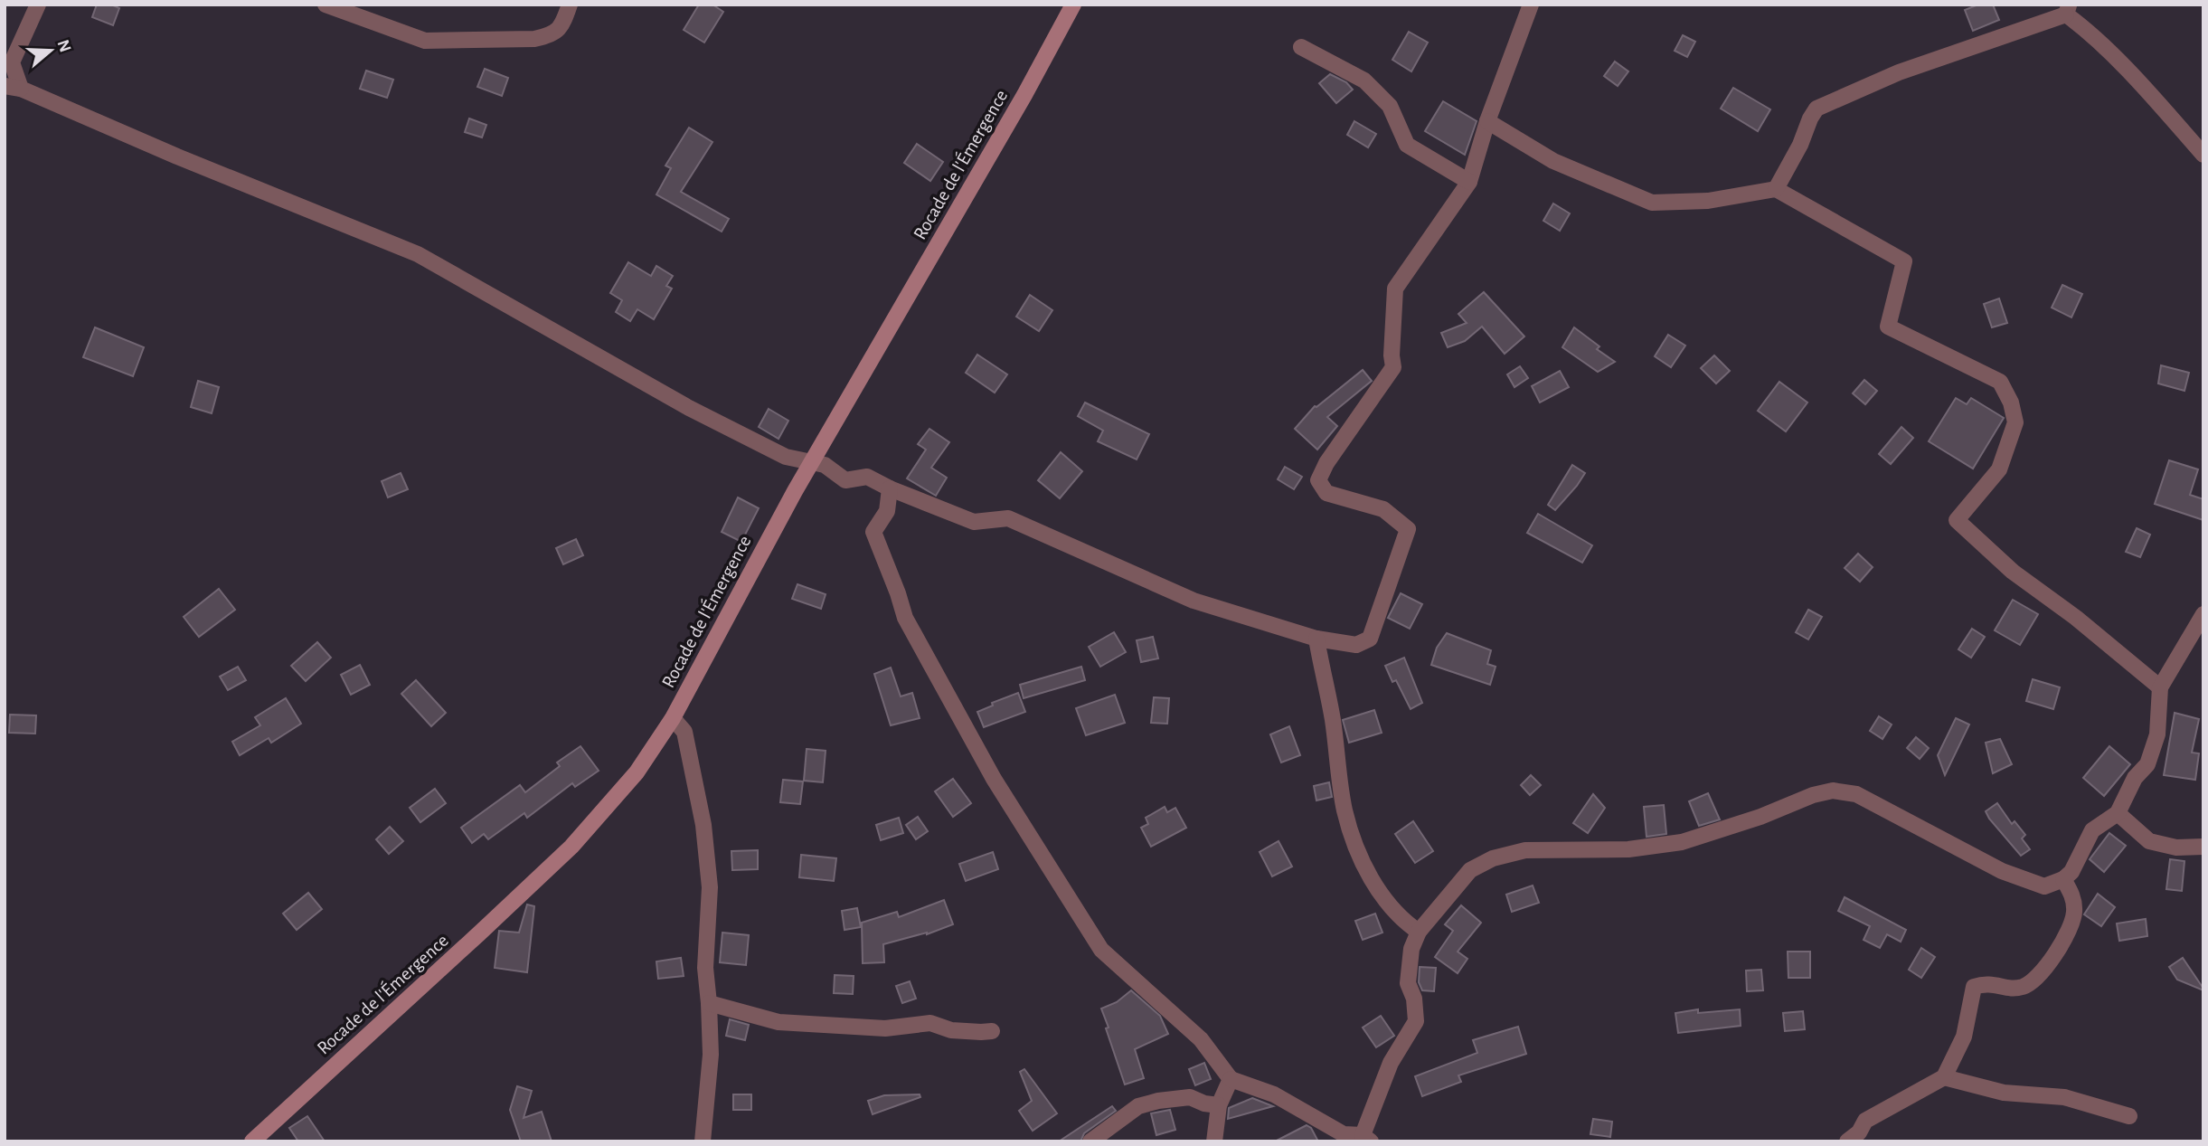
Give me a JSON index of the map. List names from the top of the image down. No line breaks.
{"streets":{"street":["Rocade de l'Émergence"]},"north":"right"}
